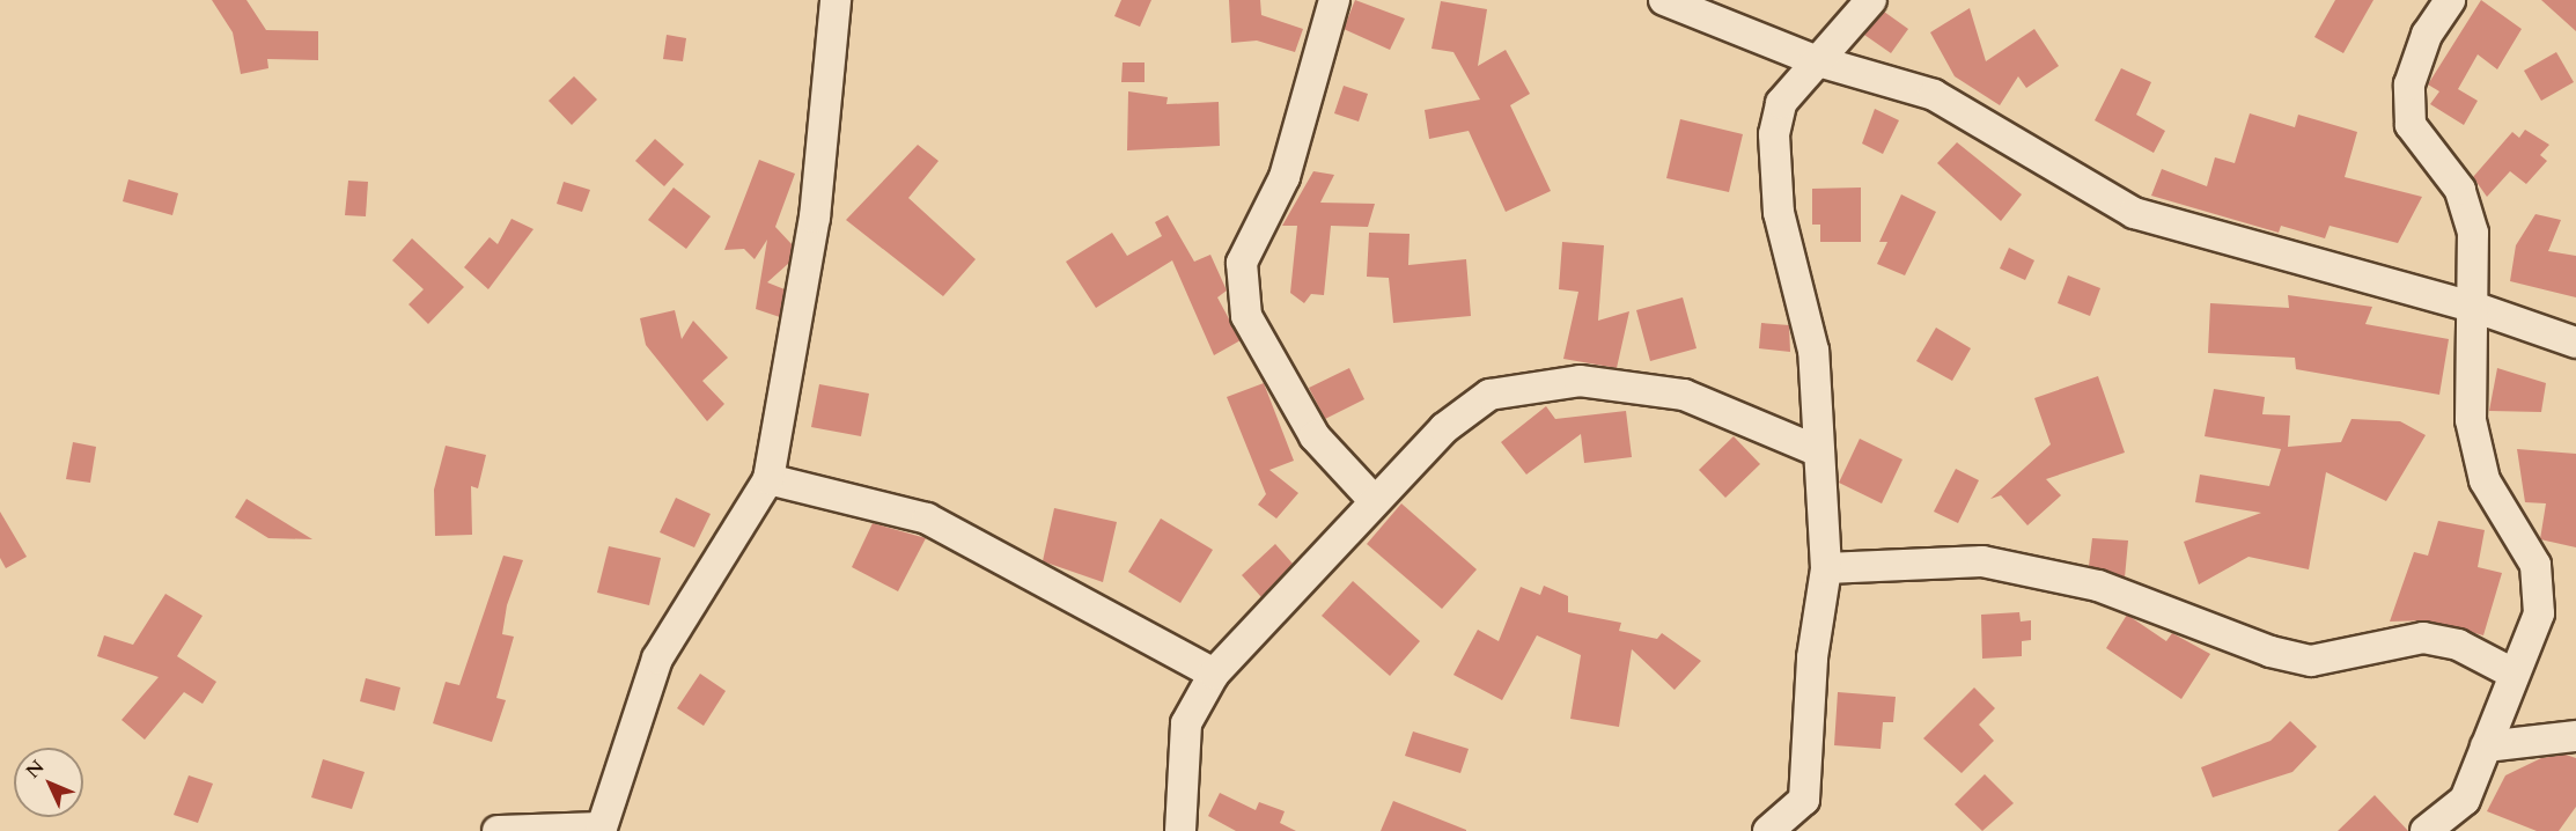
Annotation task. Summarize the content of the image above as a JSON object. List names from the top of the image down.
{
  "north": "top left"
}
